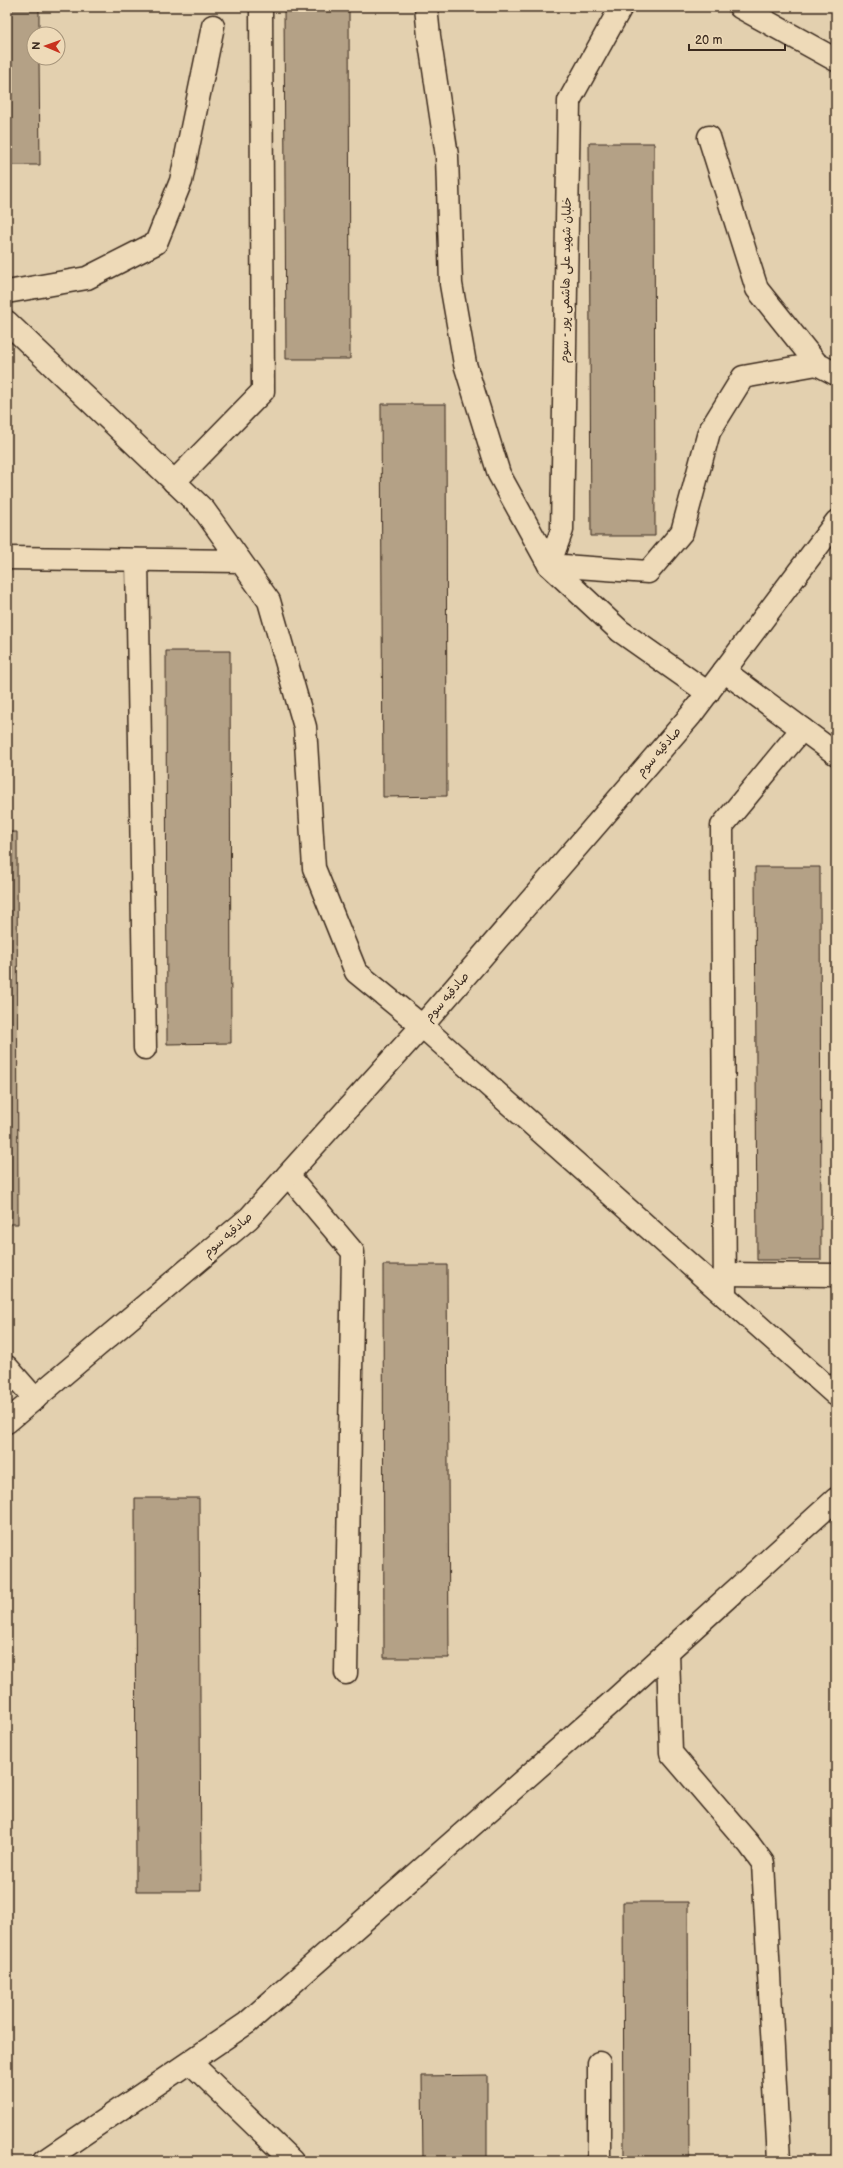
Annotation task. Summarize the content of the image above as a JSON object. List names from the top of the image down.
{
  "streets": {
    "street": ["خلبان شهید علی هاشمی پور - سوم", "صادقیه سوم"]
  },
  "scale_bar": "20 m",
  "north": "left"
}
